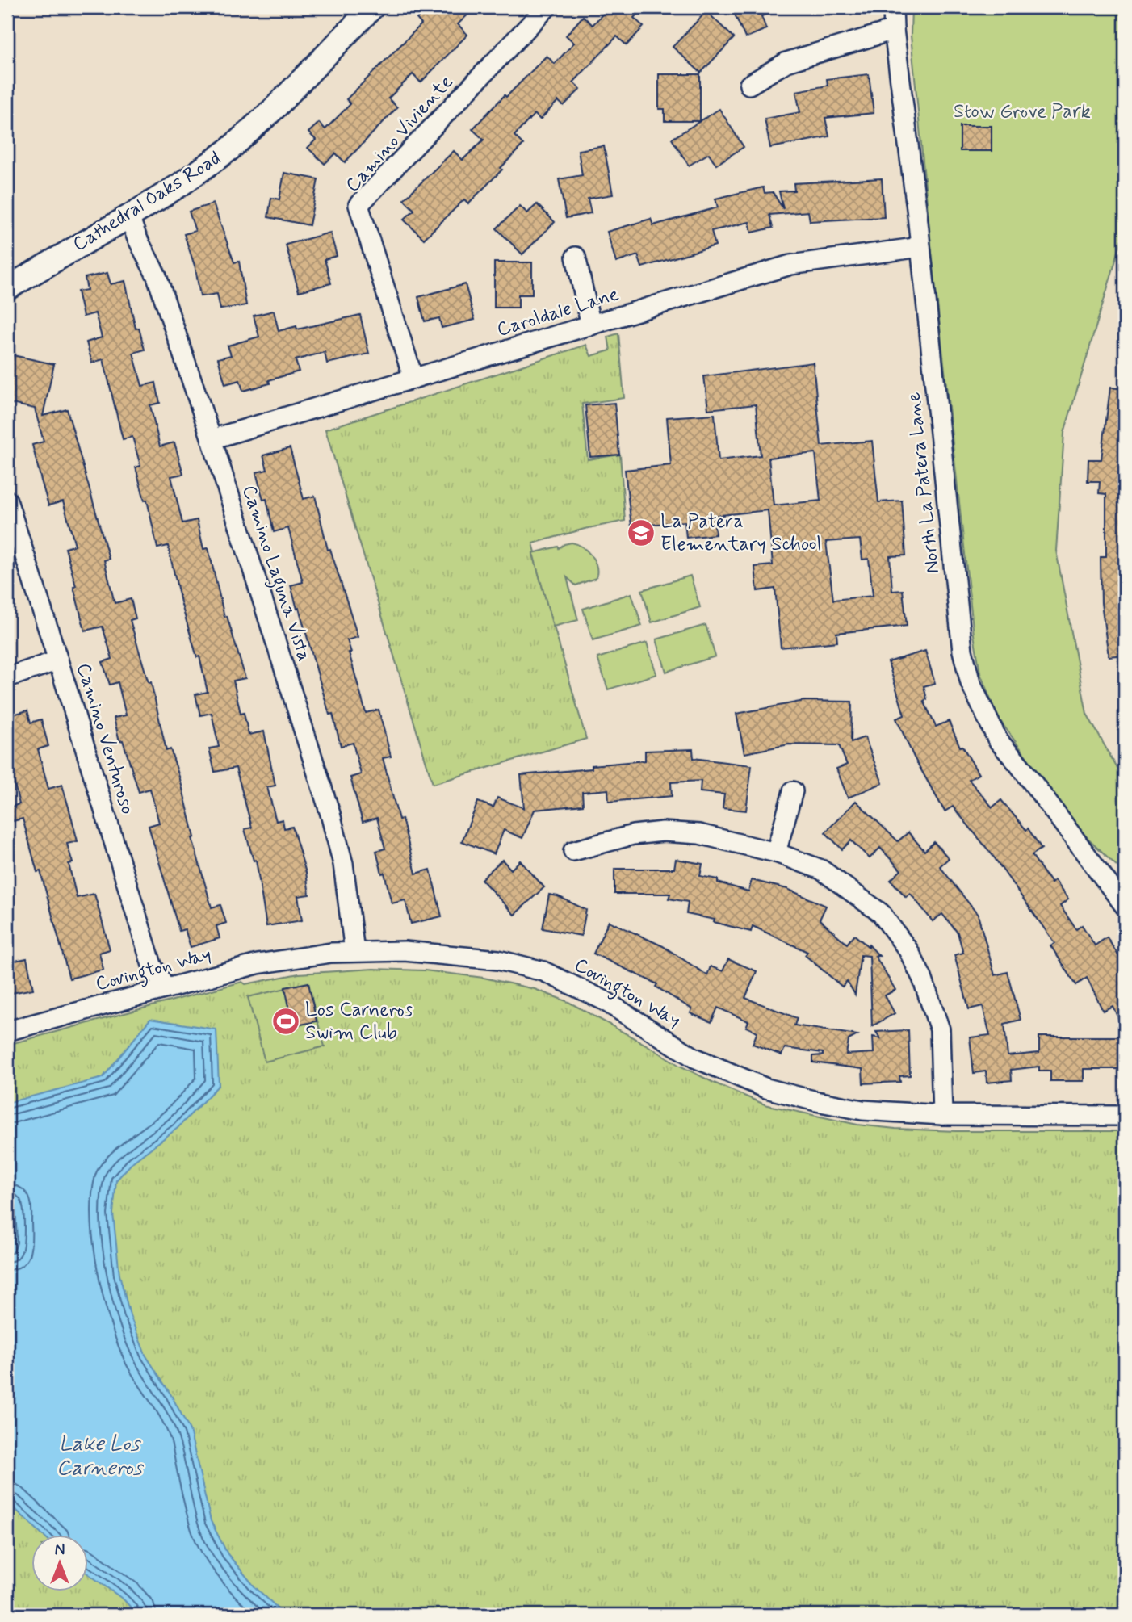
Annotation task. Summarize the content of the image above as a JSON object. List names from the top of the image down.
{
  "streets": {
    "main road": ["Cathedral Oaks Road"],
    "street": [
      "Camino Viviente",
      "Caroldale Lane",
      "North La Patera Lane",
      "Camino Laguna Vista",
      "Camino Venturoso",
      "Covington Way"
    ]
  },
  "crossings": [
    ["Camino Viviente", "Caroldale Lane"],
    ["Cathedral Oaks Road", "Camino Laguna Vista"],
    ["Caroldale Lane", "North La Patera Lane"],
    ["Caroldale Lane", "Camino Laguna Vista"],
    ["Camino Laguna Vista", "Covington Way"],
    ["Camino Venturoso", "Covington Way"]
  ],
  "water": ["Lake Los Carneros"],
  "parks": ["Stow Grove Park"],
  "places": {
    "school or university": ["La Patera Elementary School"],
    "sports": ["Los Carneros Swim Club"]
  },
  "north": "top"
}
